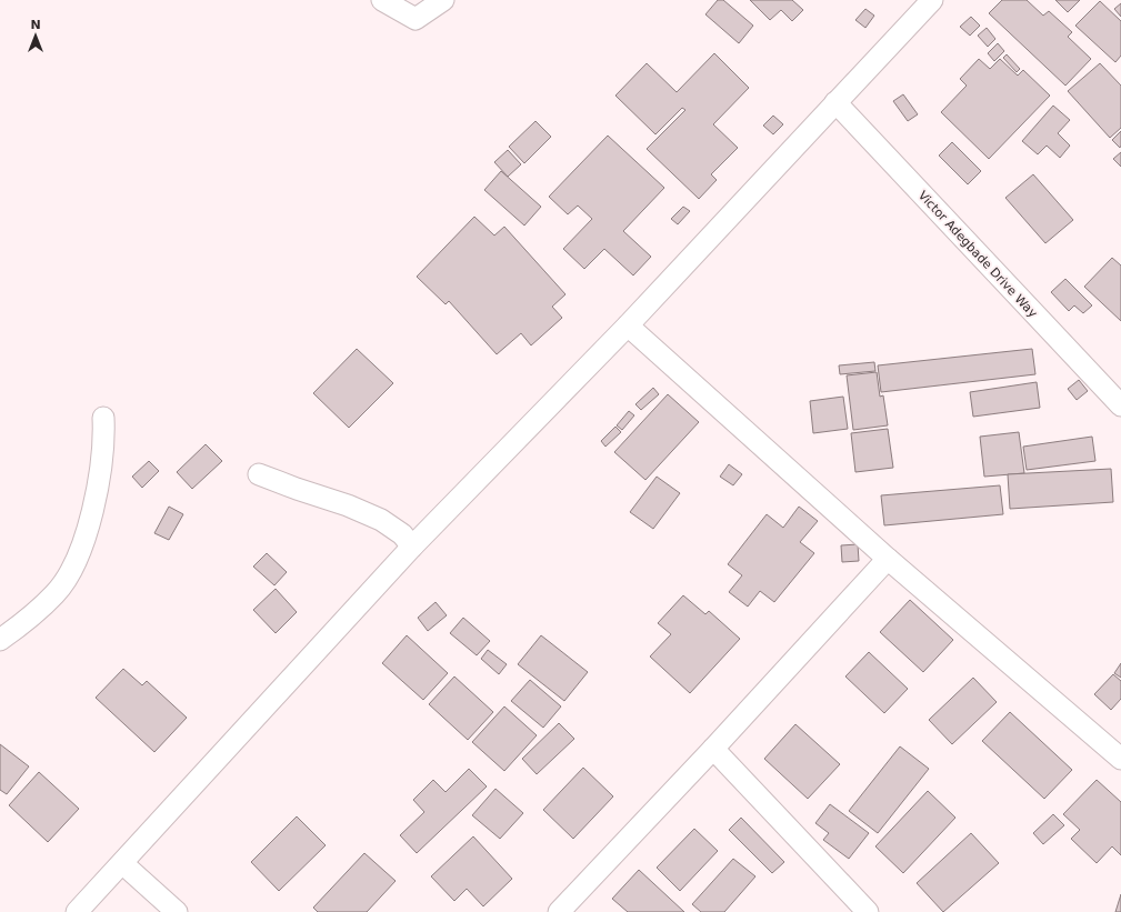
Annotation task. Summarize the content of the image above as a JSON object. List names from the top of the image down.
{
  "streets": {
    "street": ["Victor Adegbade Drive Way"]
  },
  "north": "top"
}
